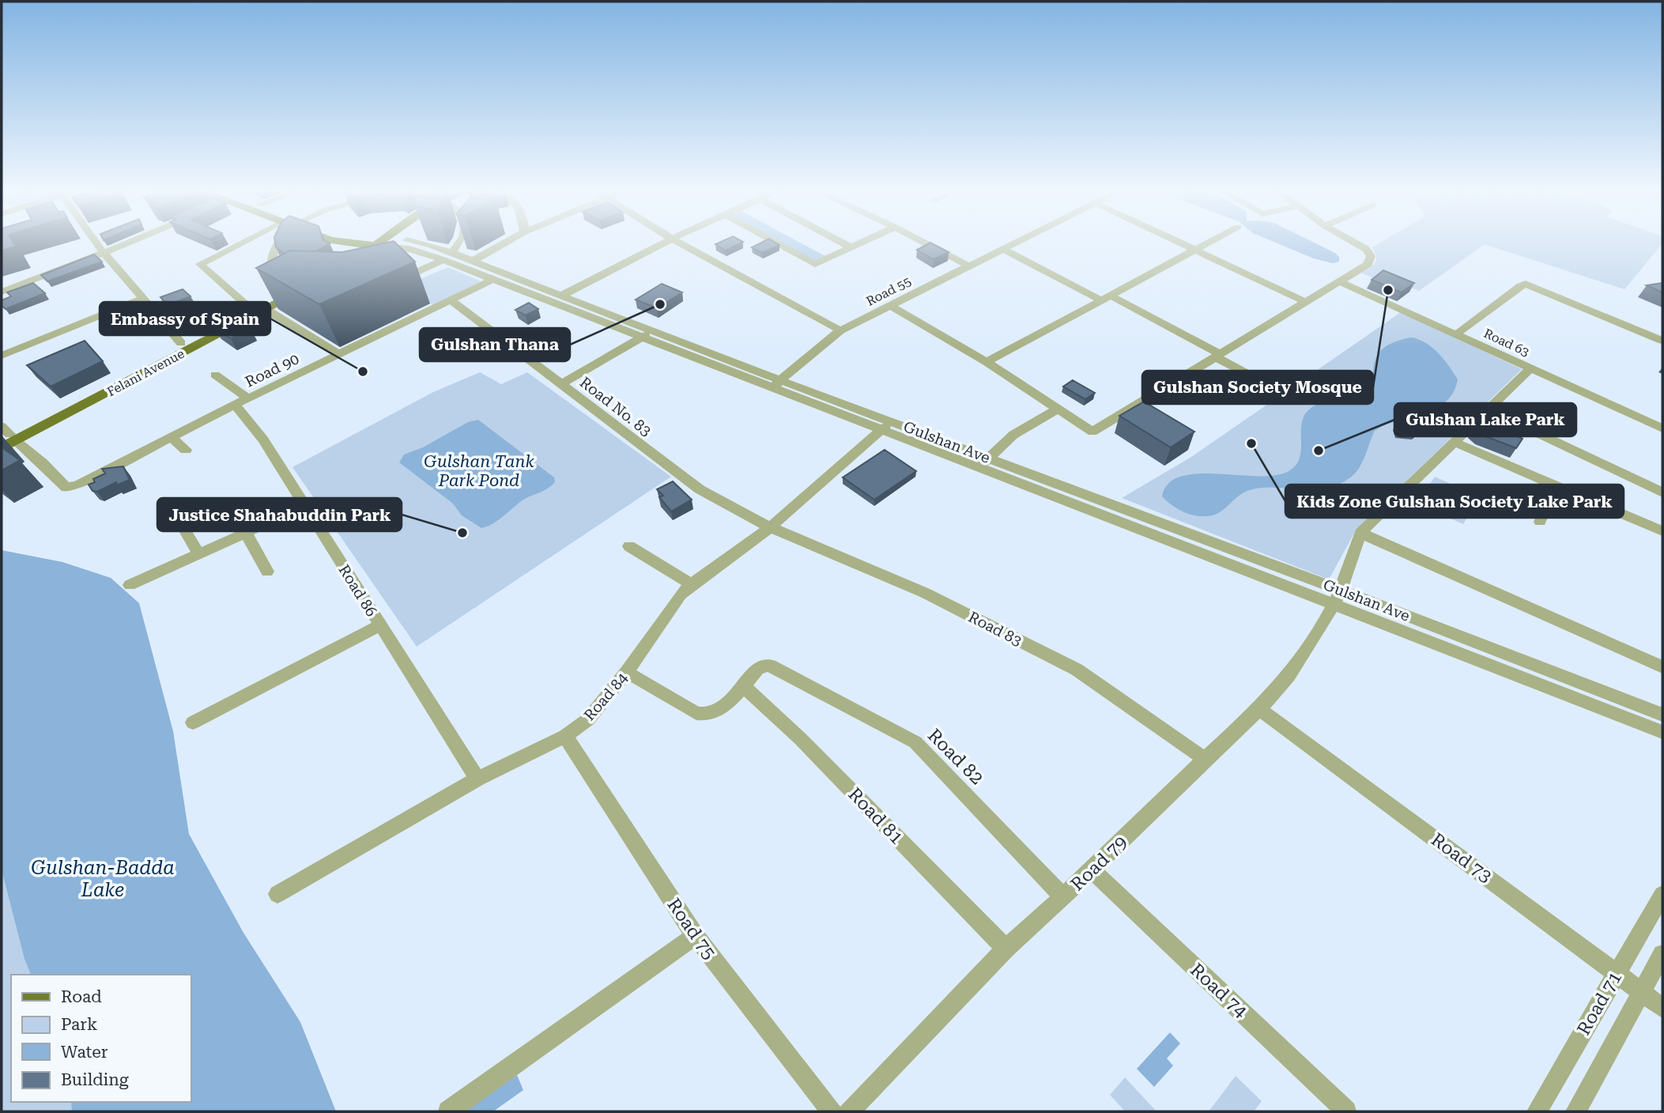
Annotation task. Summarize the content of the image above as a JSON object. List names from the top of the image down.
{
  "streets": {
    "main road": ["Felani Avenue"],
    "street": [
      "Road 55",
      "Road 63",
      "Road 90",
      "Road No. 83",
      "Gulshan Ave",
      "Road 86",
      "Road 83",
      "Road 84",
      "Road 82",
      "Road 81",
      "Road 73",
      "Road 79",
      "Road 75",
      "Road 74",
      "Road 71"
    ]
  },
  "crossings": [
    ["Road 55", "Gulshan Ave"],
    ["Road 90", "Felani Avenue"],
    ["Road 90", "Road No. 83"],
    ["Road 90", "Gulshan Ave"],
    ["Road 90", "Road 86"],
    ["Road No. 83", "Road 83"],
    ["Road No. 83", "Road 84"],
    ["Gulshan Ave", "Road 84"],
    ["Gulshan Ave", "Road 79"],
    ["Road 86", "Road 84"],
    ["Road 83", "Road 84"],
    ["Road 83", "Road 79"],
    ["Road 84", "Road 75"],
    ["Road 82", "Road 81"],
    ["Road 82", "Road 79"],
    ["Road 81", "Road 79"],
    ["Road 73", "Road 79"],
    ["Road 73", "Road 71"],
    ["Road 79", "Road 74"]
  ],
  "water": ["Gulshan Tank Park Pond", "Gulshan-Badda Lake"],
  "places": [
    "Gulshan Society Mosque",
    "Gulshan Thana",
    "Embassy of Spain",
    "Kids Zone Gulshan Society Lake Park",
    "Gulshan Lake Park",
    "Justice Shahabuddin Park"
  ],
  "legend": [
    "Road",
    "Park",
    "Water",
    "Building"
  ]
}
